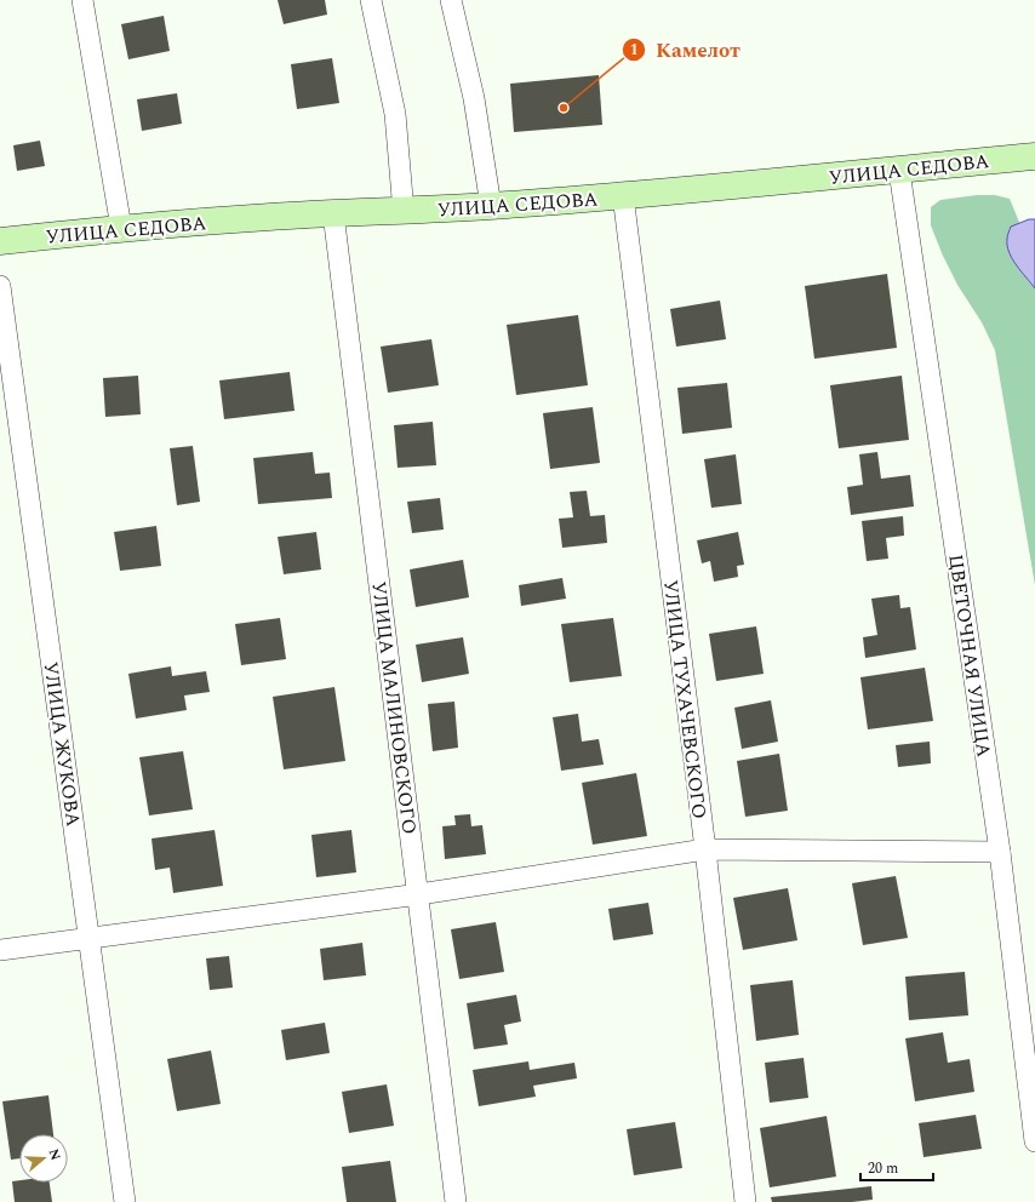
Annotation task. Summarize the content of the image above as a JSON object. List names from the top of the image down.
{
  "streets": {
    "street": [
      "УЛИЦА СЕДОВА",
      "ЦВЕТОЧНАЯ УЛИЦА",
      "УЛИЦА ТУХАЧЕВСКОГО",
      "УЛИЦА МАЛИНОВСКОГО",
      "УЛИЦА ЖУКОВА"
    ]
  },
  "crossings": [
    ["УЛИЦА СЕДОВА", "ЦВЕТОЧНАЯ УЛИЦА"],
    ["УЛИЦА СЕДОВА", "УЛИЦА ТУХАЧЕВСКОГО"],
    ["УЛИЦА СЕДОВА", "УЛИЦА МАЛИНОВСКОГО"]
  ],
  "places": ["Камелот"],
  "scale_bar": "20 m",
  "north": "right"
}
